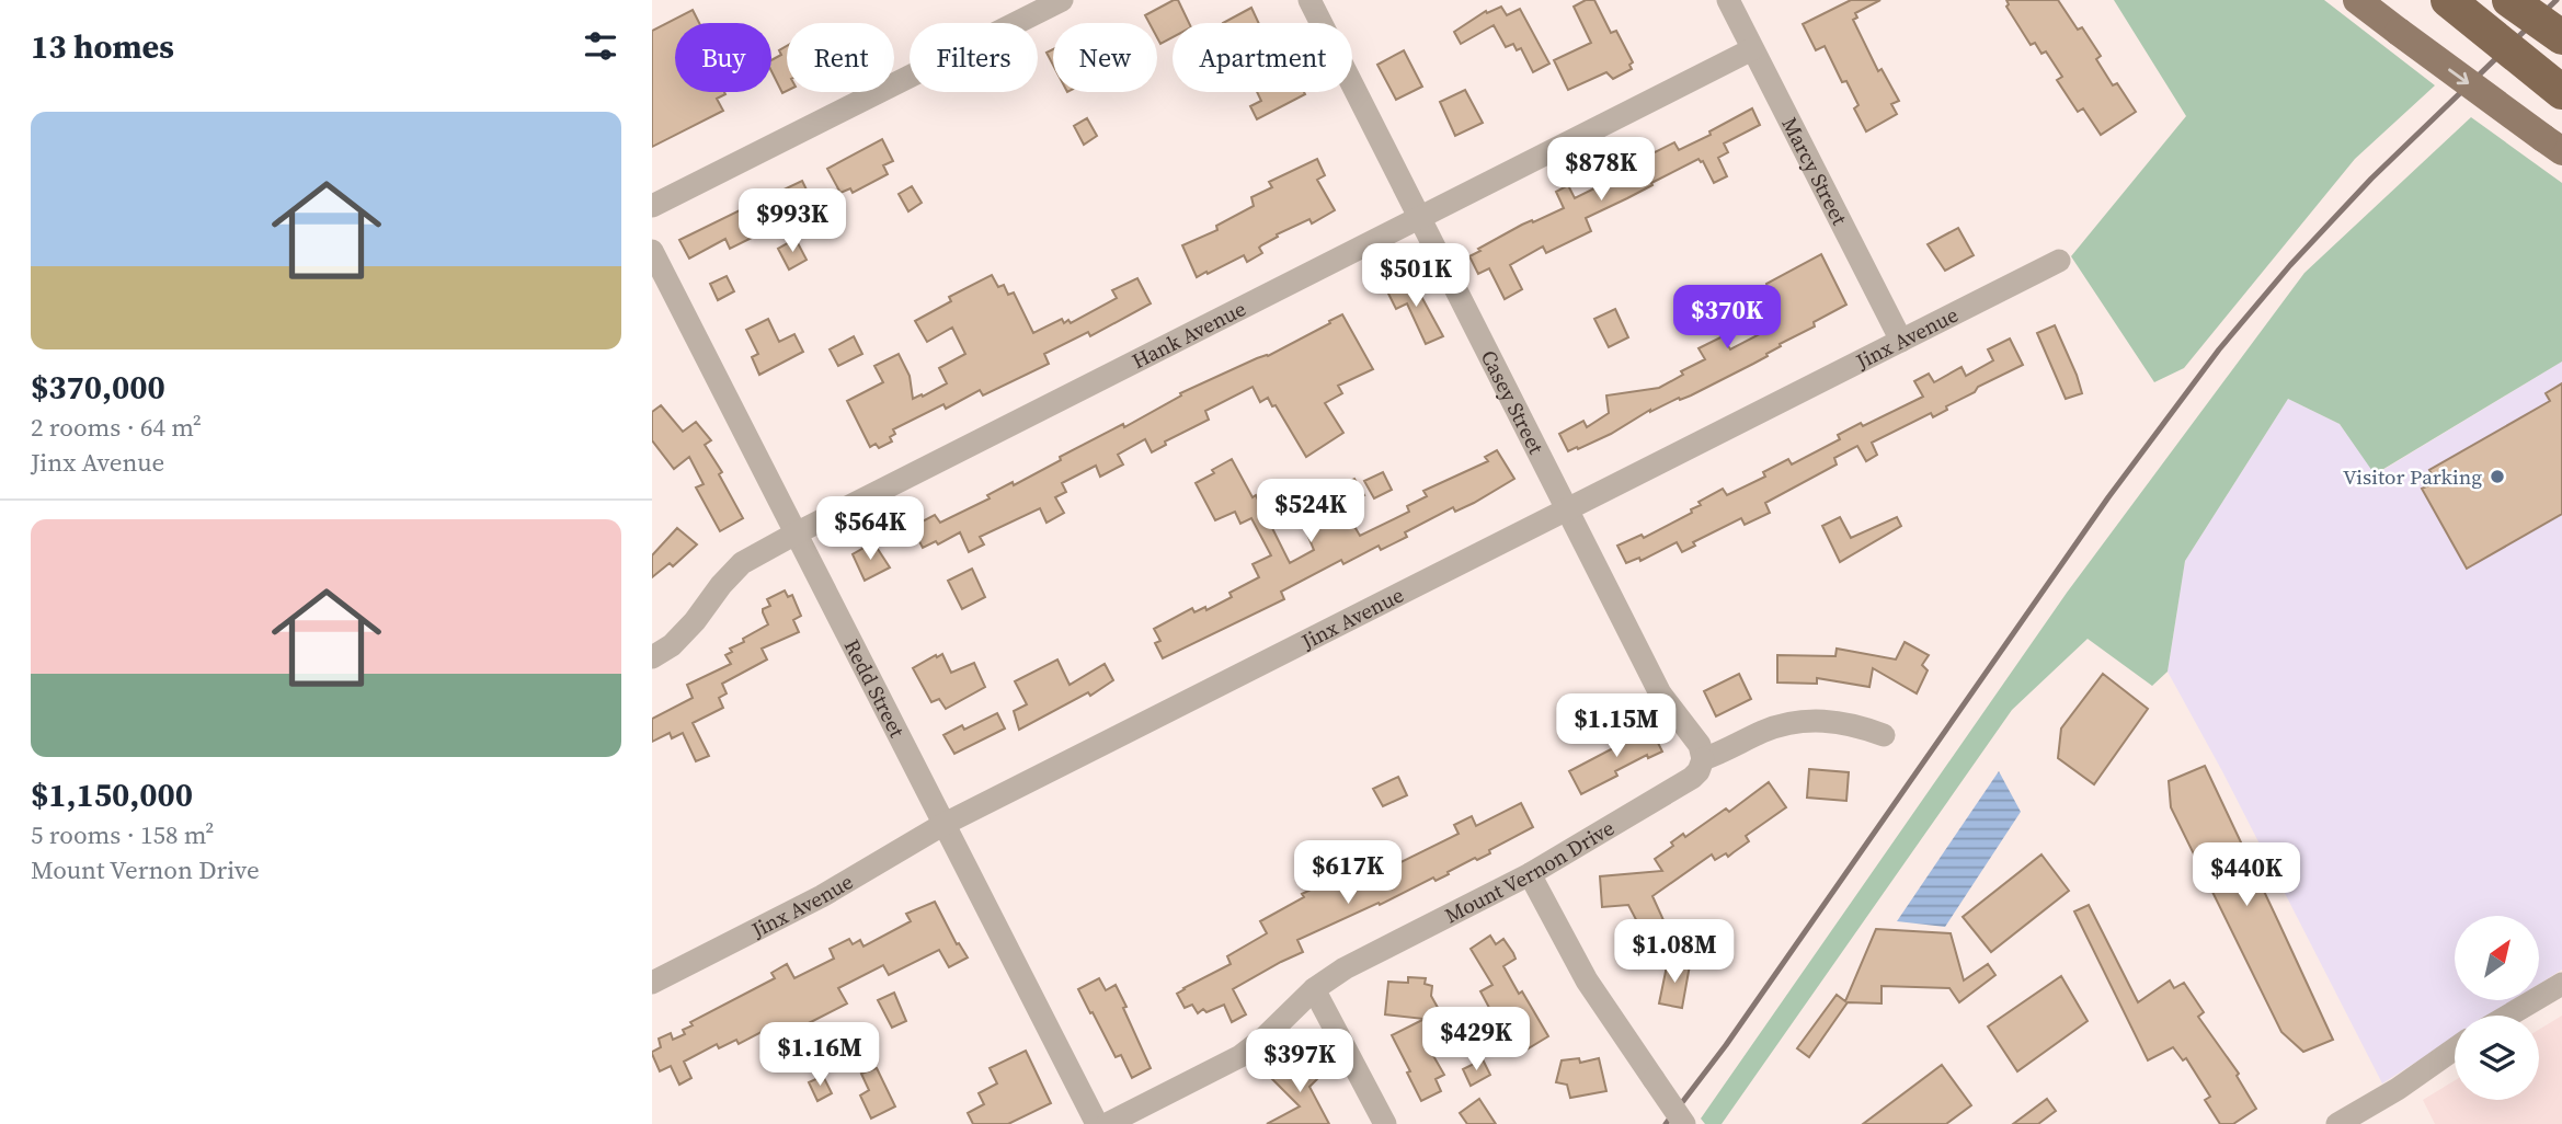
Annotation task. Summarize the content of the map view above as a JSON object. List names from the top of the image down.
{
  "streets": {
    "street": [
      "Marcy Street",
      "Hank Avenue",
      "Jinx Avenue",
      "Casey Street",
      "Redd Street",
      "Mount Vernon Drive"
    ]
  },
  "crossings": [
    ["Marcy Street", "Hank Avenue"],
    ["Marcy Street", "Jinx Avenue"],
    ["Hank Avenue", "Casey Street"],
    ["Hank Avenue", "Redd Street"],
    ["Jinx Avenue", "Casey Street"],
    ["Jinx Avenue", "Redd Street"],
    ["Casey Street", "Mount Vernon Drive"]
  ],
  "places": ["Visitor Parking"],
  "north": "top right",
  "page": {
    "heading": "13 homes",
    "chip": [
      "Buy",
      "Rent",
      "Filters",
      "New",
      "Apartment"
    ],
    "list": [
      {
        "name": "$370,000",
        "note": "2 rooms · 64 m² · Jinx Avenue"
      },
      {
        "name": "$1,150,000",
        "note": "5 rooms · 158 m² · Mount Vernon Drive"
      }
    ],
    "price": [
      "$878K",
      "$993K",
      "$501K",
      "$370K",
      "$524K",
      "$564K",
      "$1.15M",
      "$617K",
      "$440K",
      "$1.08M",
      "$429K",
      "$1.16M",
      "$397K"
    ]
  }
}
